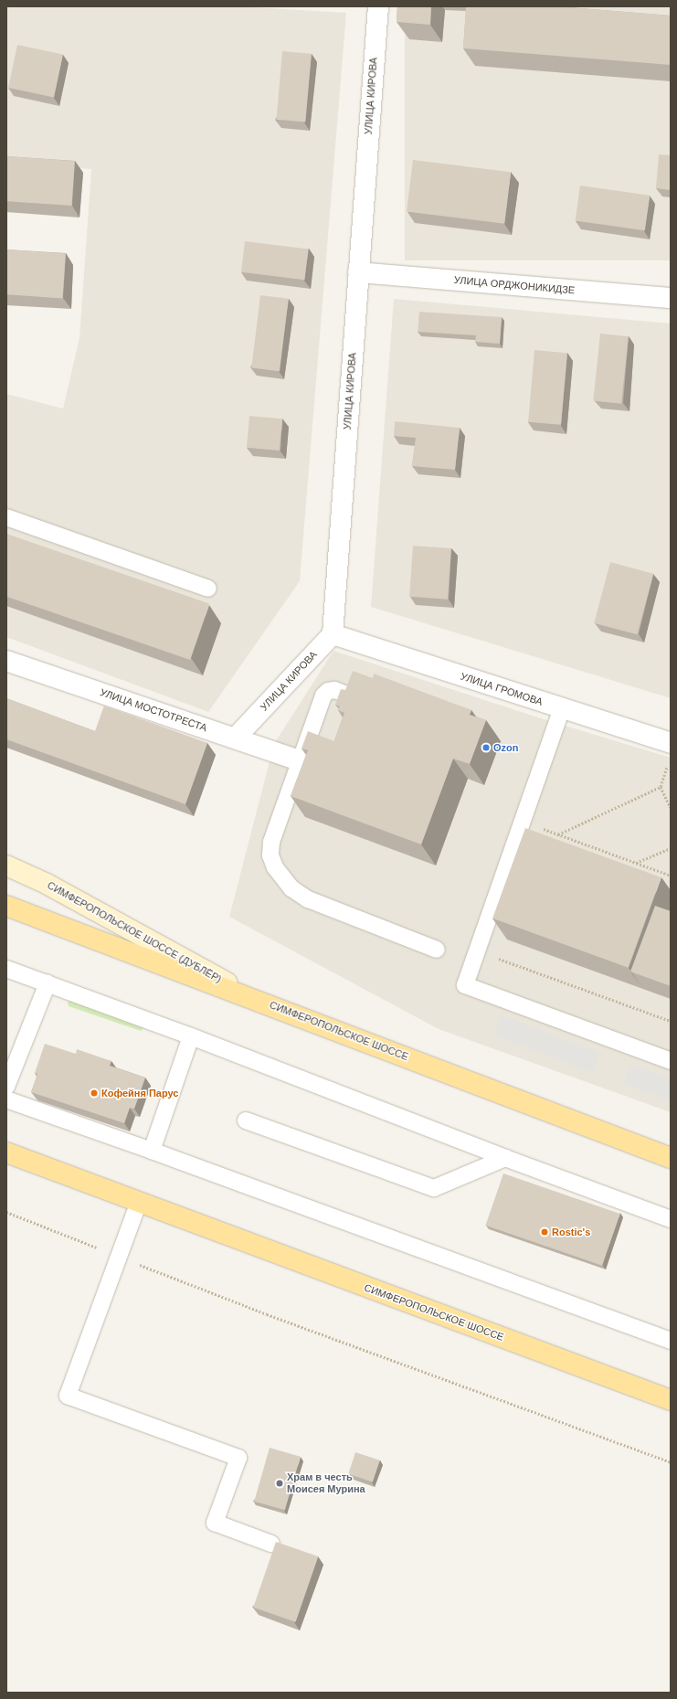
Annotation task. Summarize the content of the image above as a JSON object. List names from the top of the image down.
{
  "streets": {
    "main road": ["СИМФЕРОПОЛЬСКОЕ ШОССЕ (ДУБЛЁР)", "СИМФЕРОПОЛЬСКОЕ ШОССЕ"],
    "street": [
      "УЛИЦА КИРОВА",
      "УЛИЦА ОРДЖОНИКИДЗЕ",
      "УЛИЦА ГРОМОВА",
      "УЛИЦА МОСТОТРЕСТА"
    ]
  },
  "crossings": [
    ["УЛИЦА КИРОВА", "УЛИЦА ОРДЖОНИКИДЗЕ"],
    ["УЛИЦА КИРОВА", "УЛИЦА ГРОМОВА"],
    ["УЛИЦА КИРОВА", "УЛИЦА МОСТОТРЕСТА"],
    ["СИМФЕРОПОЛЬСКОЕ ШОССЕ (ДУБЛЁР)", "СИМФЕРОПОЛЬСКОЕ ШОССЕ"]
  ],
  "places": [
    "Ozon",
    "Кофейня Парус",
    "Rostic's",
    "Храм в честь Моисея Мурина"
  ]
}
